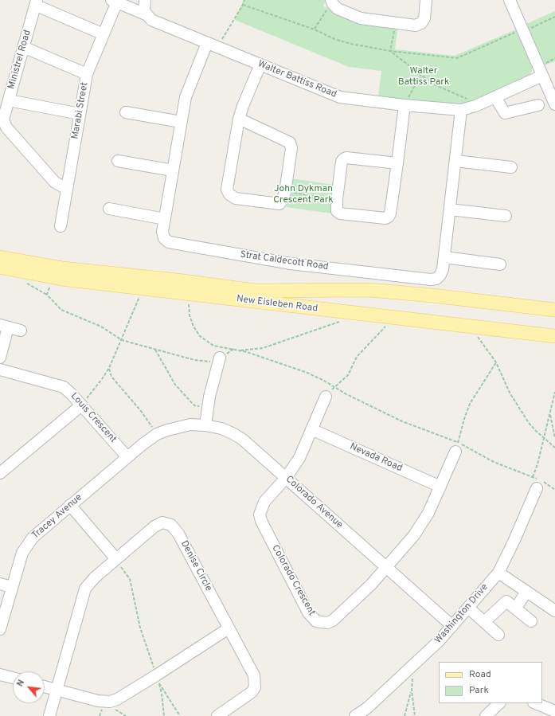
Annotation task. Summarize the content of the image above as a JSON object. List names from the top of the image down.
{
  "streets": {
    "main road": ["New Eisleben Road"],
    "street": [
      "Ministrel Road",
      "Walter Battiss Road",
      "Marabi Street",
      "Strat Caldecott Road",
      "Louis Crescent",
      "Nevada Road",
      "Colorado Avenue",
      "Tracey Avenue",
      "Denise Circle",
      "Colorado Crescent",
      "Washington Drive"
    ]
  },
  "crossings": [
    ["Ministrel Road", "Marabi Street"],
    ["Walter Battiss Road", "Marabi Street"],
    ["Walter Battiss Road", "Strat Caldecott Road"],
    ["Louis Crescent", "Tracey Avenue"],
    ["Nevada Road", "Colorado Crescent"],
    ["Colorado Avenue", "Tracey Avenue"],
    ["Colorado Avenue", "Colorado Crescent"],
    ["Colorado Avenue", "Washington Drive"]
  ],
  "parks": ["Walter Battiss Park", "John Dykman Crescent Park"],
  "legend": ["Road", "Park"],
  "north": "top left"
}
